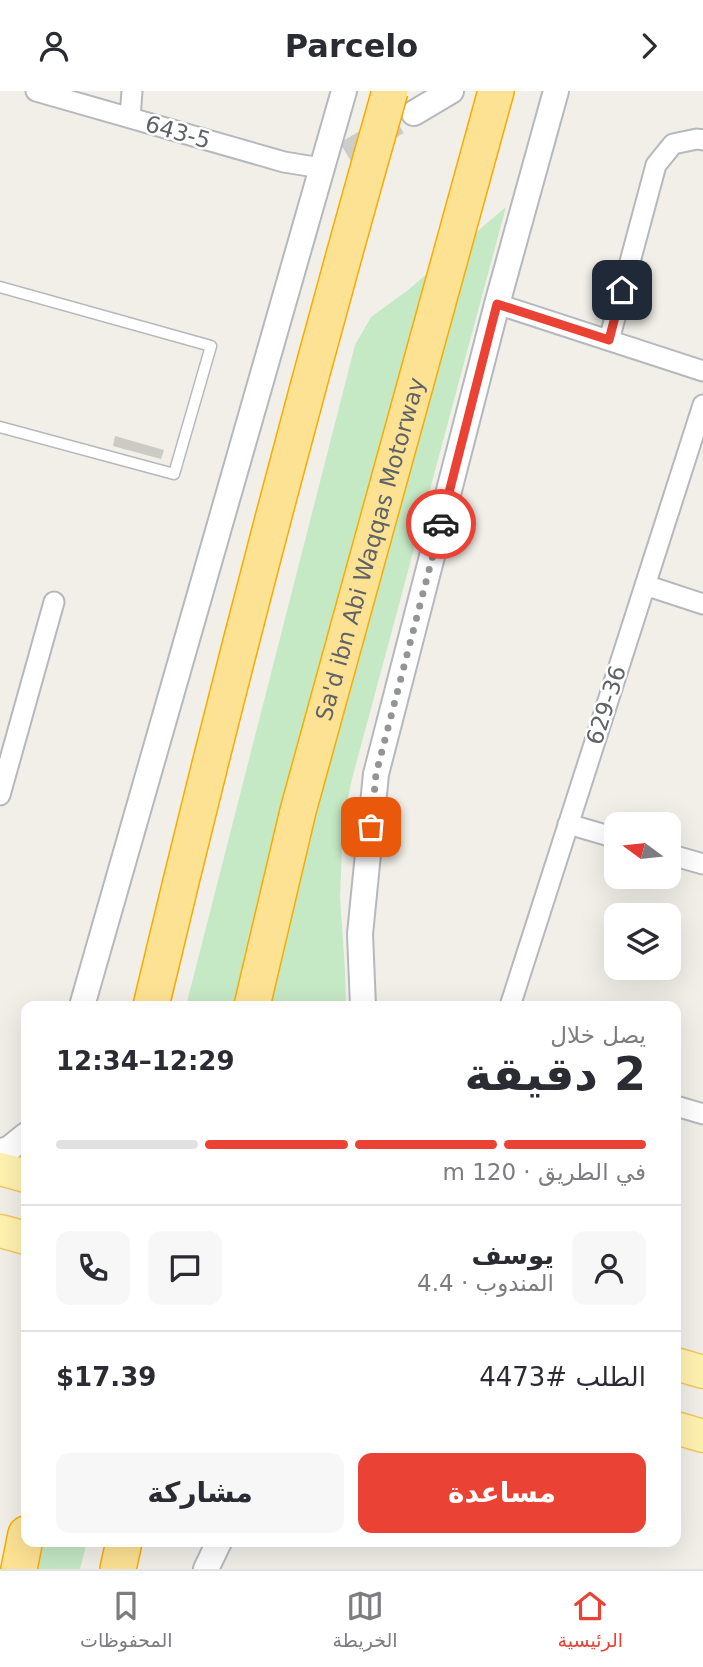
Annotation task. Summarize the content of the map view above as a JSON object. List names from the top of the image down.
{
  "streets": {
    "highway": ["Sa'd ibn Abi Waqqas Motorway"],
    "street": ["643-5", "629-36"]
  },
  "north": "left",
  "page": {
    "header": "Parcelo",
    "heading": ["2 دقيقة", "يصل خلال", "12:29–12:34"],
    "panel": [
      "يوسف",
      "المندوب · 4.4",
      "الطلب #4473",
      "$17.39"
    ],
    "bar": "في الطريق · 120 m",
    "buttons": ["مساعدة", "مشاركة"],
    "tabs": ["الرئيسية", "الخريطة", "المحفوظات"]
  }
}
